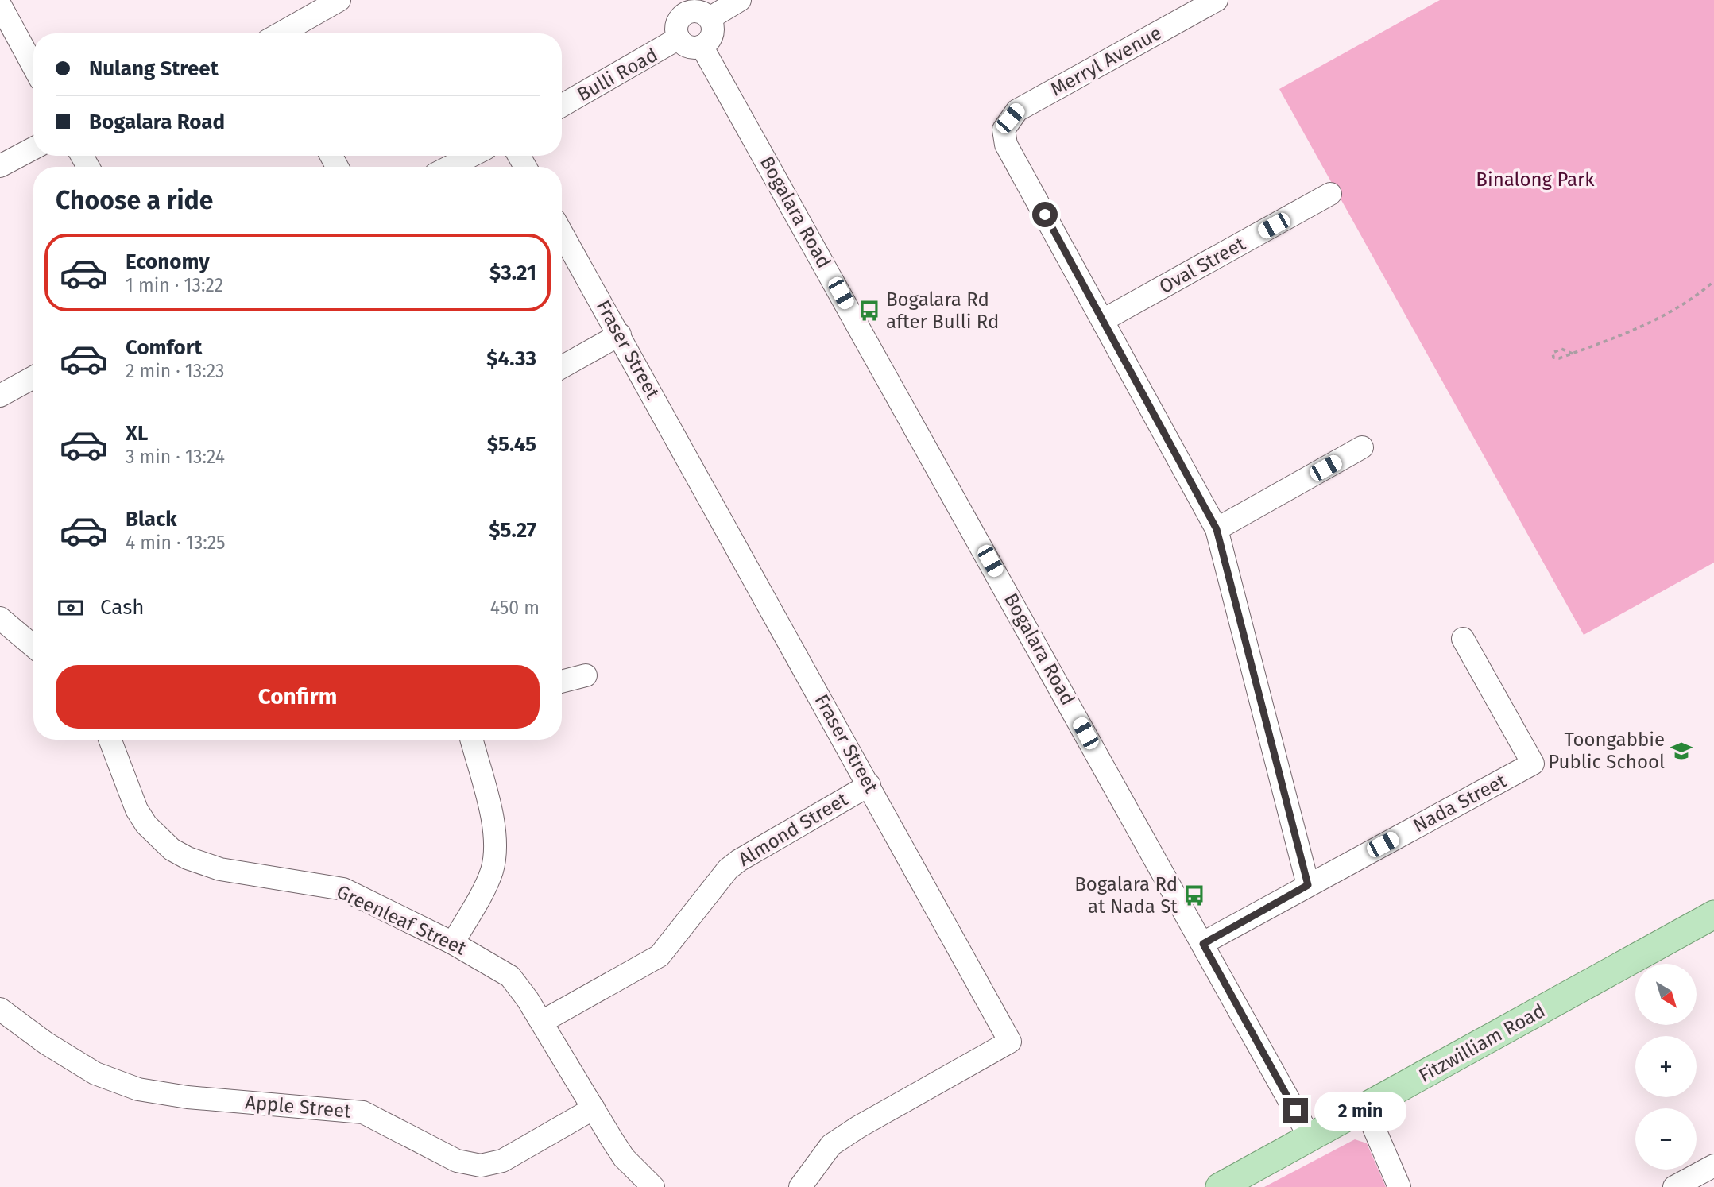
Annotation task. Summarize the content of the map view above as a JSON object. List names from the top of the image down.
{
  "streets": {
    "main road": ["Fitzwilliam Road"],
    "street": [
      "Merryl Avenue",
      "Bulli Road",
      "Bogalara Road",
      "Oval Street",
      "Fraser Street",
      "Nada Street",
      "Almond Street",
      "Greenleaf Street",
      "Apple Street"
    ]
  },
  "crossings": [
    ["Merryl Avenue", "Oval Street"],
    ["Bulli Road", "Bogalara Road"],
    ["Bogalara Road", "Nada Street"],
    ["Bogalara Road", "Fitzwilliam Road"],
    ["Fraser Street", "Almond Street"],
    ["Almond Street", "Greenleaf Street"],
    ["Greenleaf Street", "Apple Street"]
  ],
  "parks": ["Binalong Park"],
  "places": {
    "bus stop": ["Bogalara Rd after Bulli Rd", "Bogalara Rd at Nada St"],
    "school or university": ["Toongabbie Public School"]
  },
  "north": "bottom right",
  "page": {
    "banner": ["Nulang Street", "Bogalara Road"],
    "heading": "Choose a ride",
    "list": [
      {
        "name": "Economy",
        "note": "1 min · 13:22",
        "value": "$3.21"
      },
      {
        "name": "Comfort",
        "note": "2 min · 13:23",
        "value": "$4.33"
      },
      {
        "name": "XL",
        "note": "3 min · 13:24",
        "value": "$5.45"
      },
      {
        "name": "Black",
        "note": "4 min · 13:25",
        "value": "$5.27"
      }
    ],
    "pay": ["Cash", "450 m"],
    "buttons": "Confirm",
    "map_buttons": ["+", "−"],
    "bubble": "2 min"
  }
}
